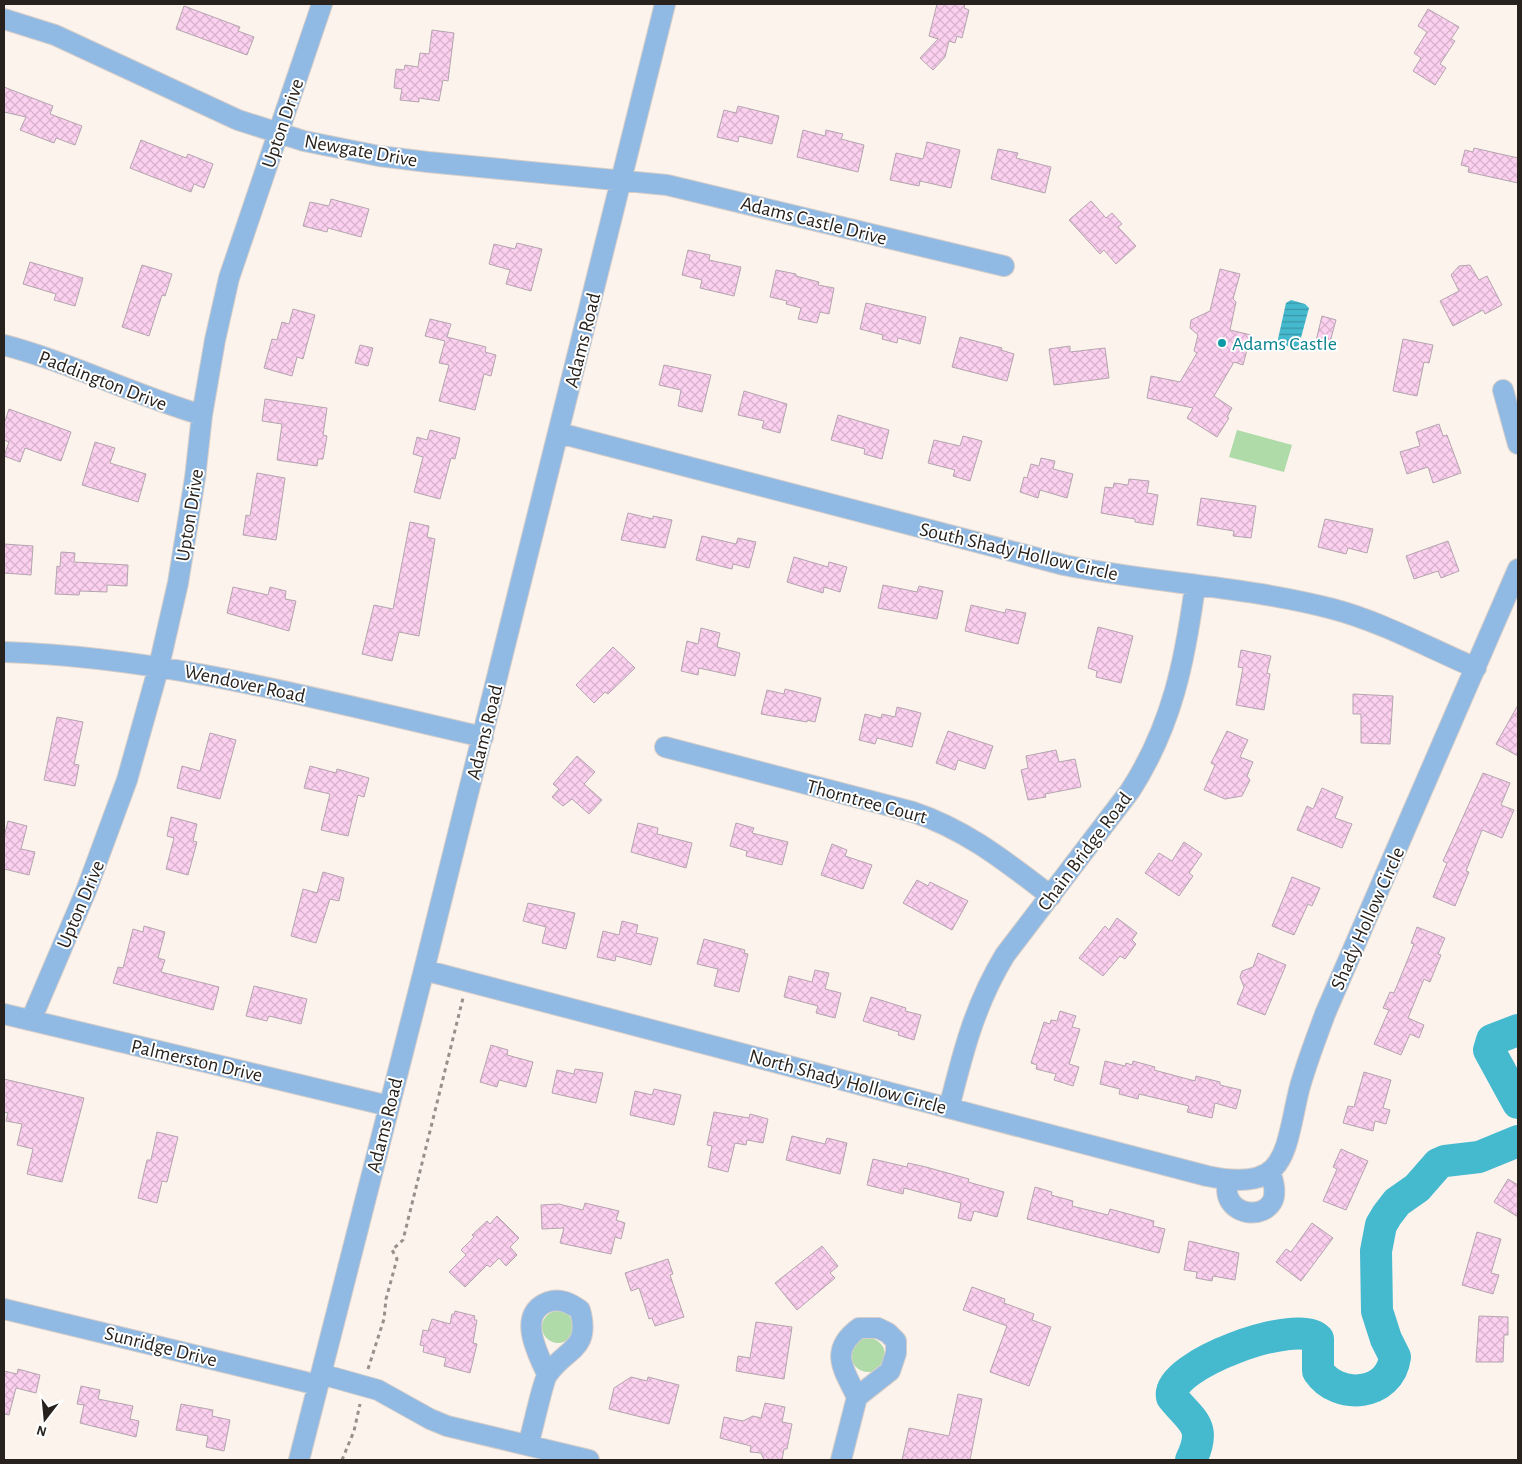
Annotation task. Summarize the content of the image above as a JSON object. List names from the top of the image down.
{
  "streets": {
    "street": [
      "Upton Drive",
      "Newgate Drive",
      "Adams Castle Drive",
      "Adams Road",
      "Paddington Drive",
      "South Shady Hollow Circle",
      "Wendover Road",
      "Thorntree Court",
      "Chain Bridge Road",
      "Shady Hollow Circle",
      "Palmerston Drive",
      "North Shady Hollow Circle",
      "Sunridge Drive"
    ]
  },
  "crossings": [
    ["Upton Drive", "Newgate Drive"],
    ["Upton Drive", "Paddington Drive"],
    ["Upton Drive", "Wendover Road"],
    ["Upton Drive", "Palmerston Drive"],
    ["Newgate Drive", "Adams Castle Drive"],
    ["Newgate Drive", "Adams Road"],
    ["Adams Castle Drive", "Adams Road"],
    ["Adams Road", "South Shady Hollow Circle"],
    ["Adams Road", "Wendover Road"],
    ["Adams Road", "Palmerston Drive"],
    ["Adams Road", "North Shady Hollow Circle"],
    ["Adams Road", "Sunridge Drive"],
    ["South Shady Hollow Circle", "Chain Bridge Road"],
    ["South Shady Hollow Circle", "Shady Hollow Circle"],
    ["Thorntree Court", "Chain Bridge Road"],
    ["Chain Bridge Road", "North Shady Hollow Circle"],
    ["Shady Hollow Circle", "North Shady Hollow Circle"]
  ],
  "places": ["Adams Castle"],
  "north": "bottom"
}
